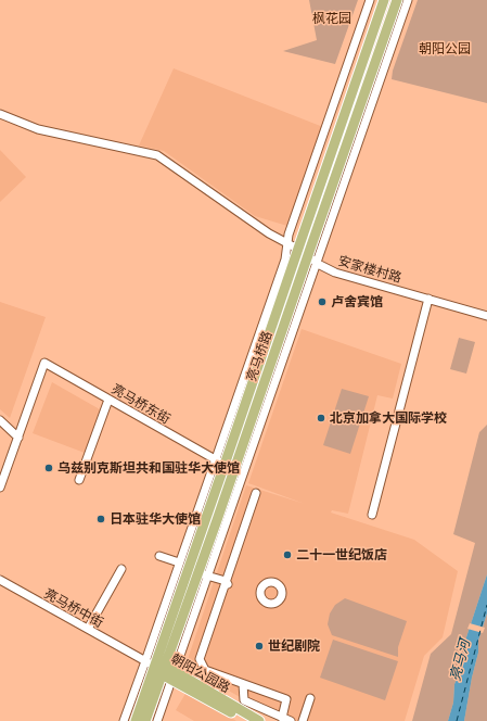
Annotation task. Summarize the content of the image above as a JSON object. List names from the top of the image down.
{
  "streets": {
    "main road": ["亮马桥路", "朝阳公园路"],
    "street": ["安家楼村路", "亮马桥东街", "亮马桥中街"]
  },
  "crossings": [
    ["安家楼村路", "亮马桥路"],
    ["亮马桥路", "亮马桥东街"],
    ["亮马桥路", "亮马桥中街"],
    ["亮马桥路", "朝阳公园路"],
    ["亮马桥中街", "朝阳公园路"]
  ],
  "water": ["亮马河"],
  "parks": ["枫花园", "朝阳公园"],
  "places": [
    "卢舍宾馆",
    "北京加拿大国际学校",
    "乌兹别克斯坦共和国驻华大使馆",
    "日本驻华大使馆",
    "二十一世纪饭店",
    "世纪剧院"
  ]
}
